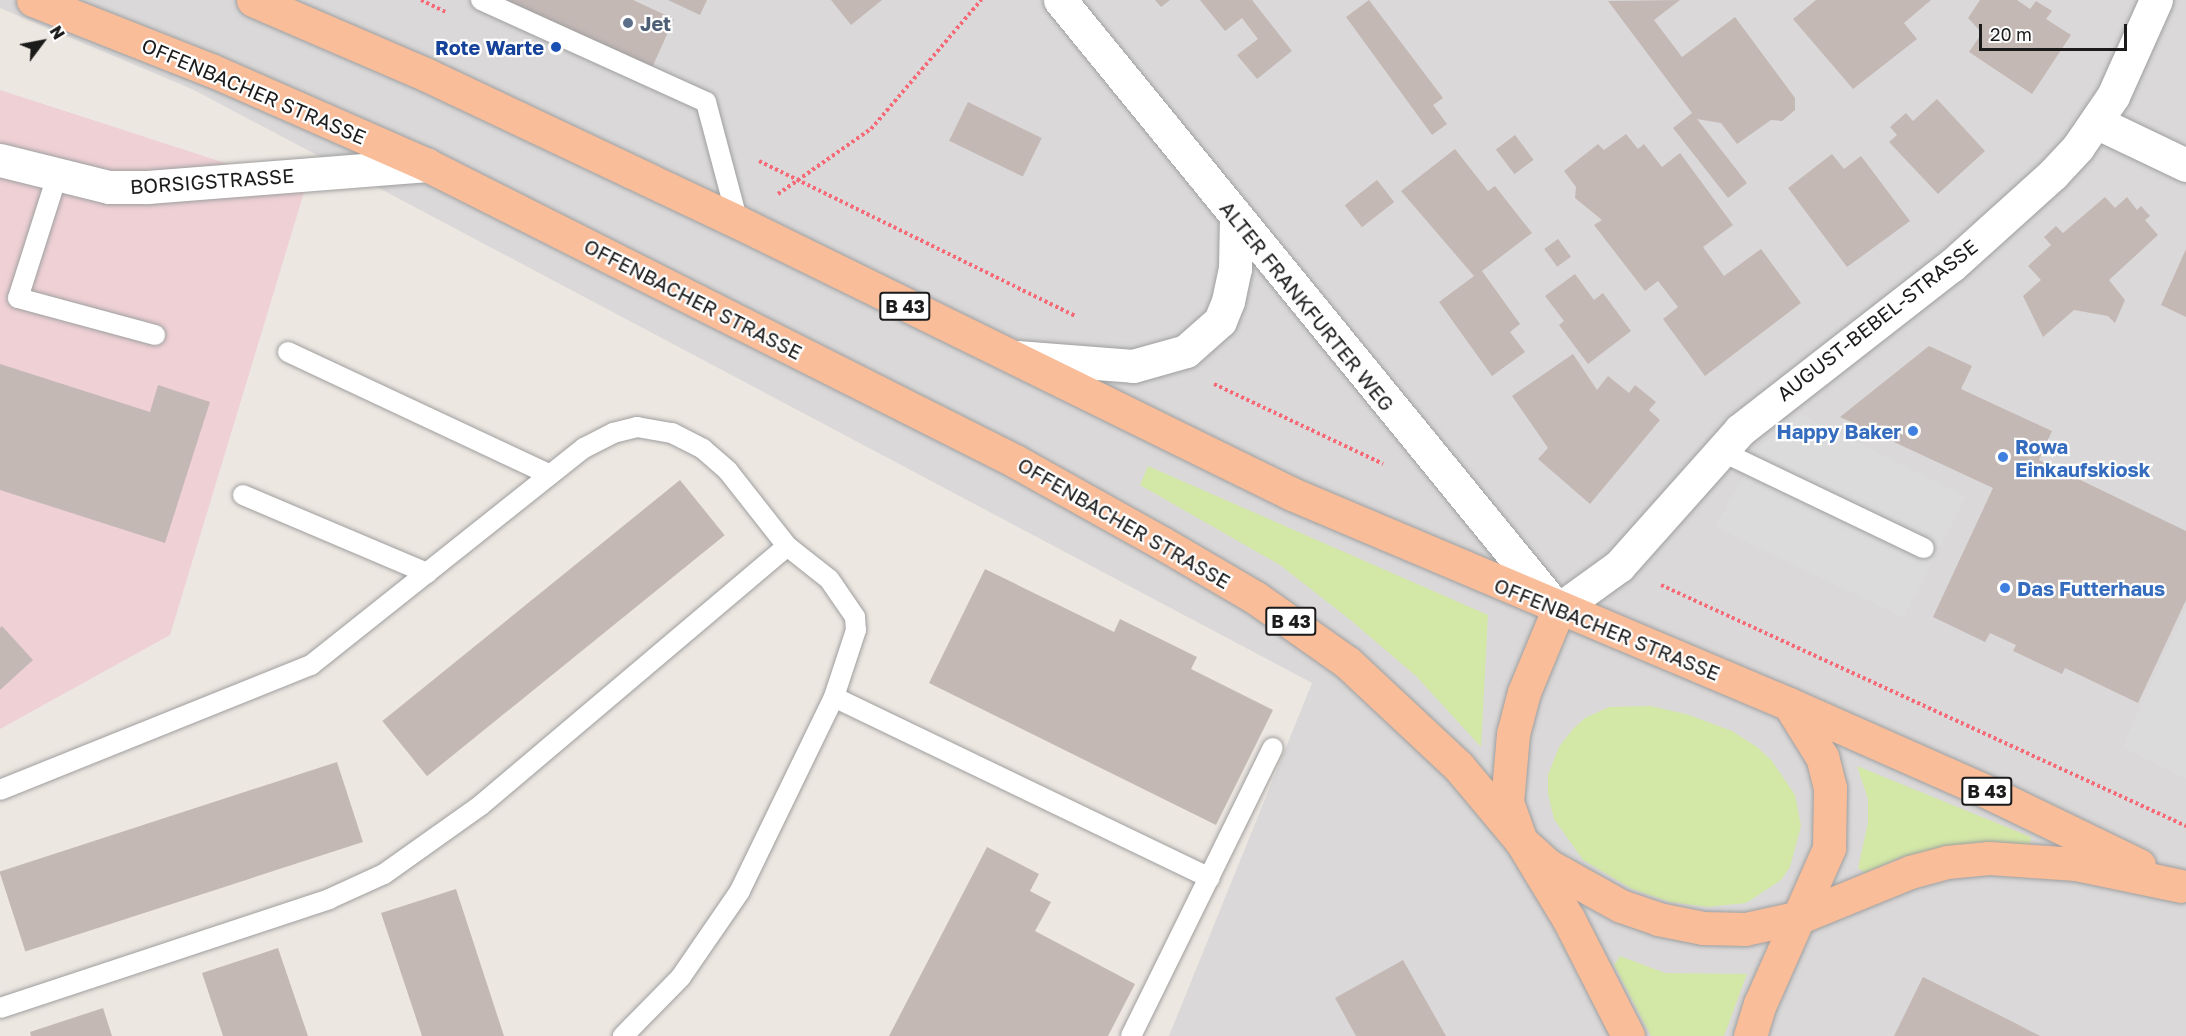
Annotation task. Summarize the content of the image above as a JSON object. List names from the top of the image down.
{
  "streets": {
    "main road": ["OFFENBACHER STRASSE", "B 43"],
    "street": ["BORSIGSTRASSE", "ALTER FRANKFURTER WEG", "AUGUST-BEBEL-STRASSE"]
  },
  "crossings": [
    ["OFFENBACHER STRASSE", "BORSIGSTRASSE"],
    ["OFFENBACHER STRASSE", "ALTER FRANKFURTER WEG"],
    ["OFFENBACHER STRASSE", "AUGUST-BEBEL-STRASSE"],
    ["ALTER FRANKFURTER WEG", "AUGUST-BEBEL-STRASSE"]
  ],
  "places": [
    "Jet",
    "Rote Warte",
    "Happy Baker",
    "Rowa Einkaufskiosk",
    "Das Futterhaus"
  ],
  "scale_bar": "20 m",
  "north": "top right"
}
